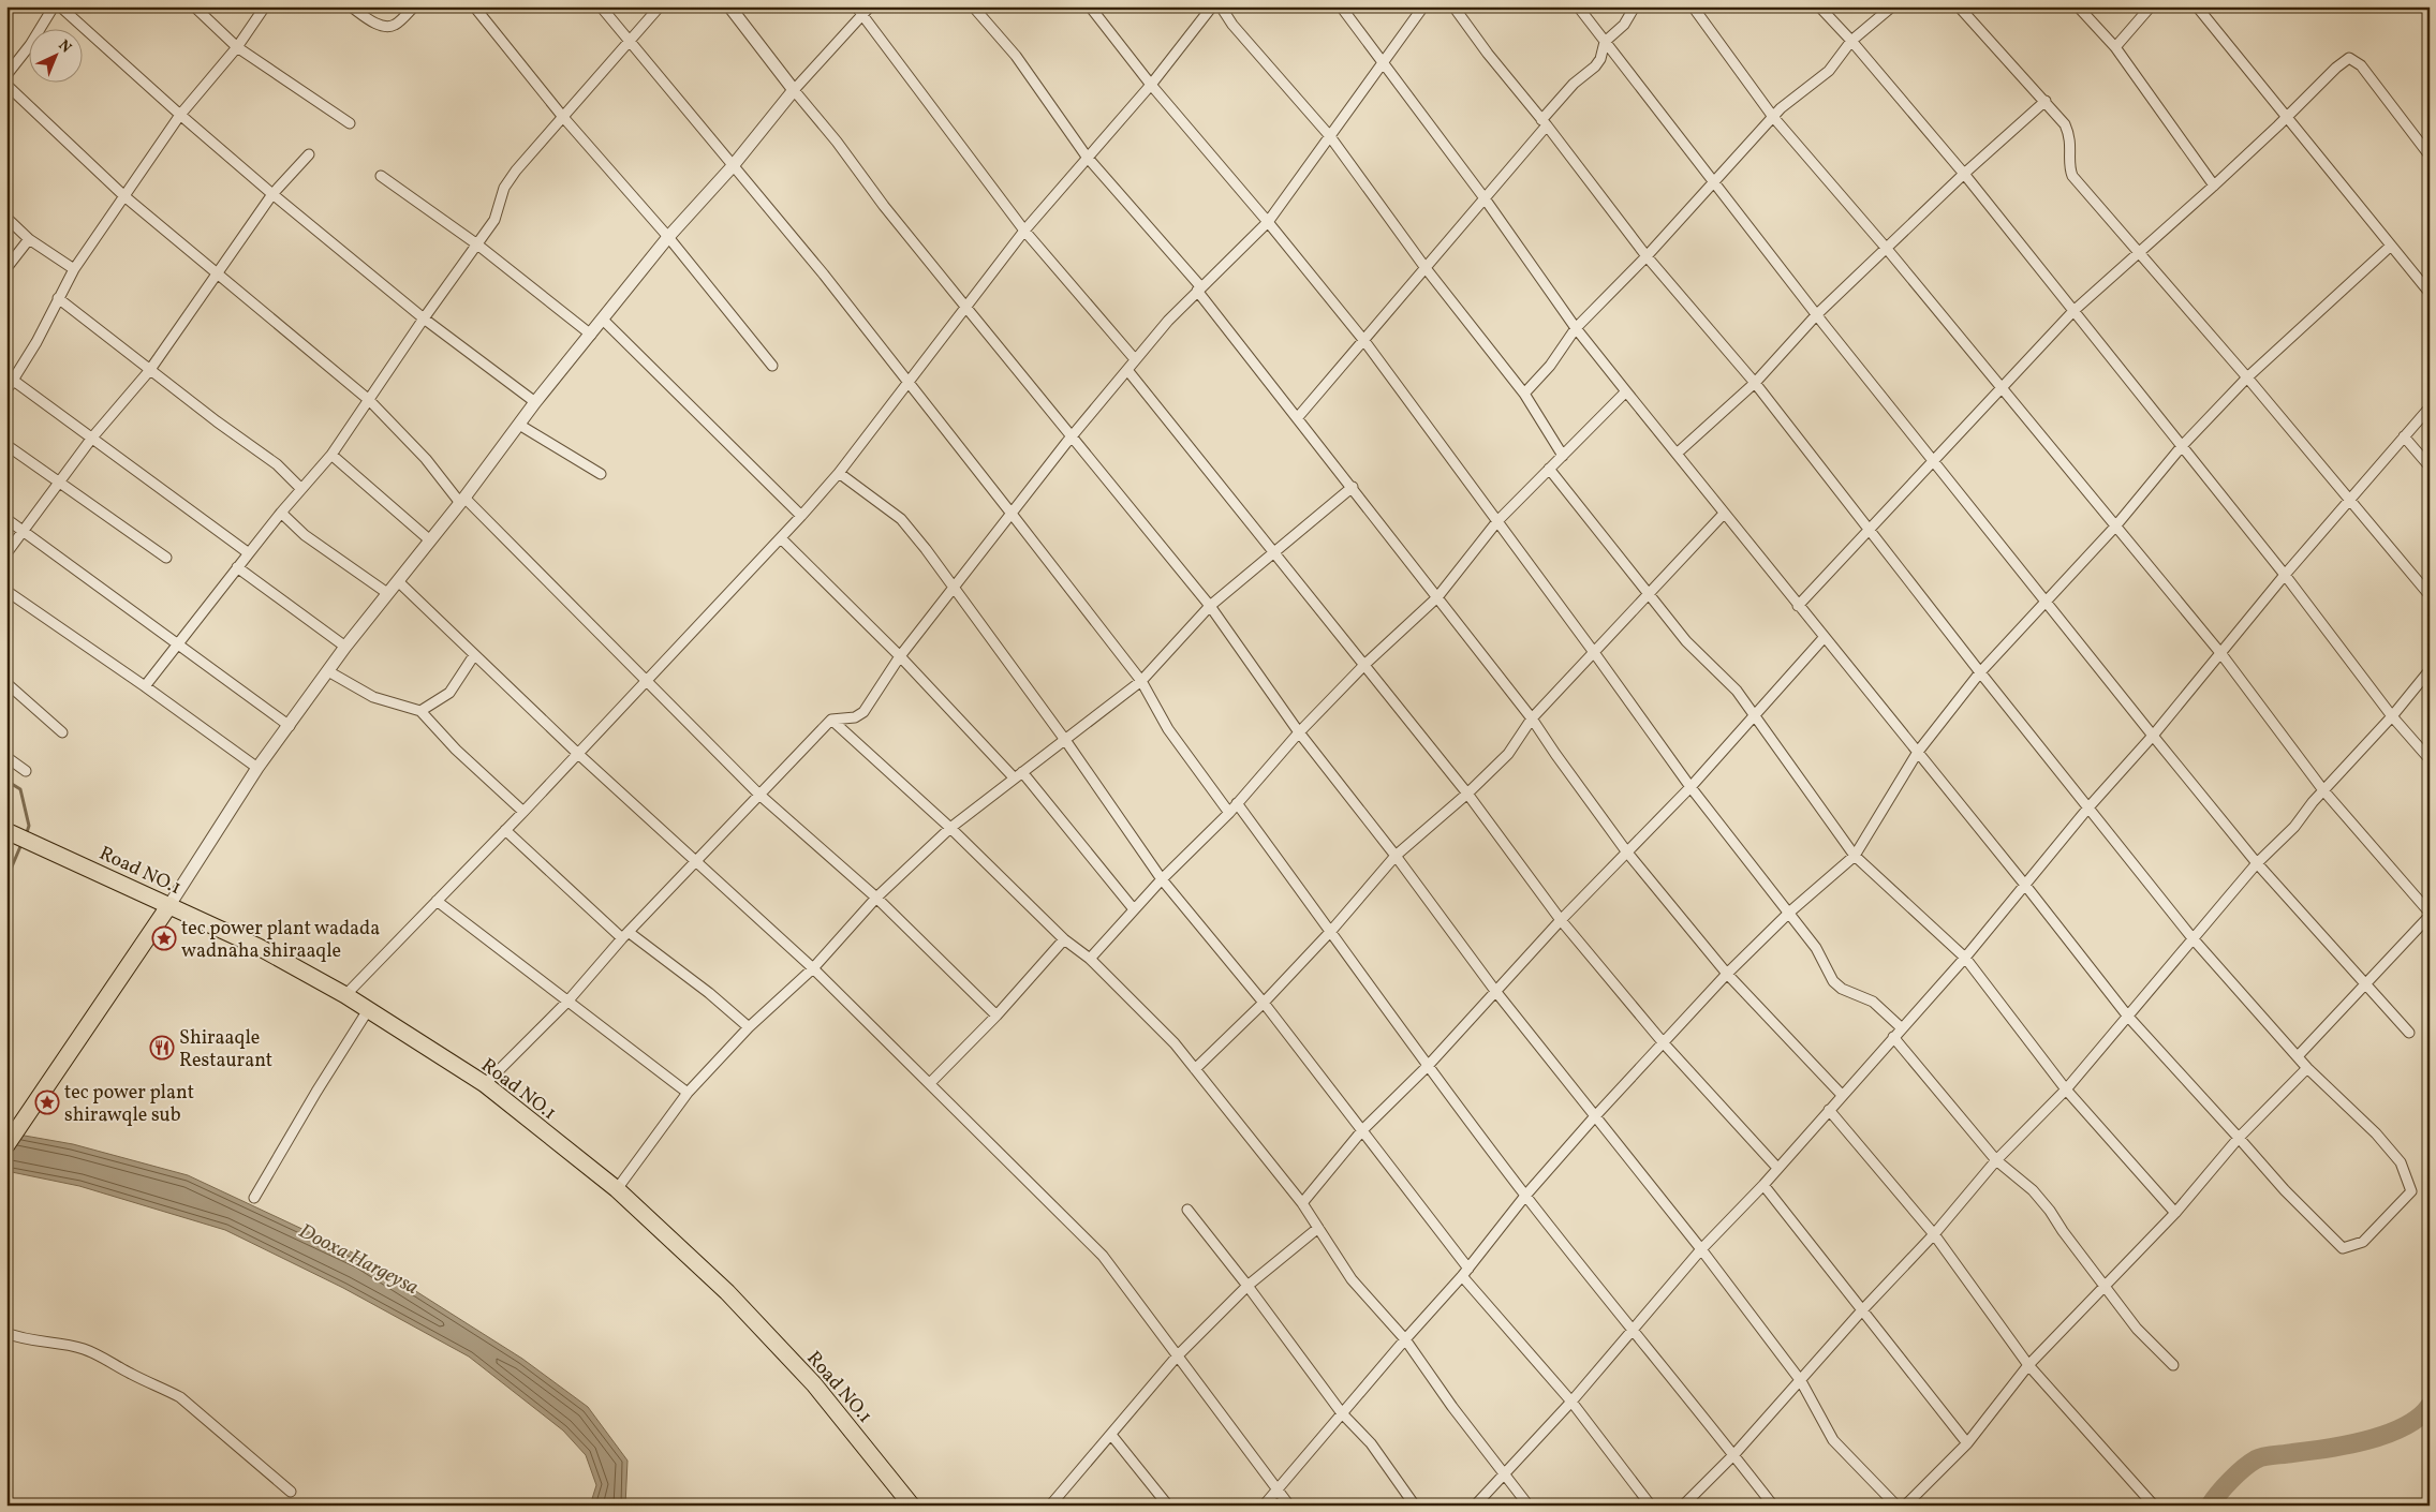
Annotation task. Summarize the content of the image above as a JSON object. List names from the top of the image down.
{
  "streets": {
    "highway": ["Road NO.1"]
  },
  "water": ["Dooxa Hargeysa"],
  "places": {
    "place": ["tec power plant wadada wadnaha shiraaqle", "tec power plant shirawqle sub"],
    "restaurant": ["Shiraaqle Restaurant"]
  },
  "north": "top right"
}
